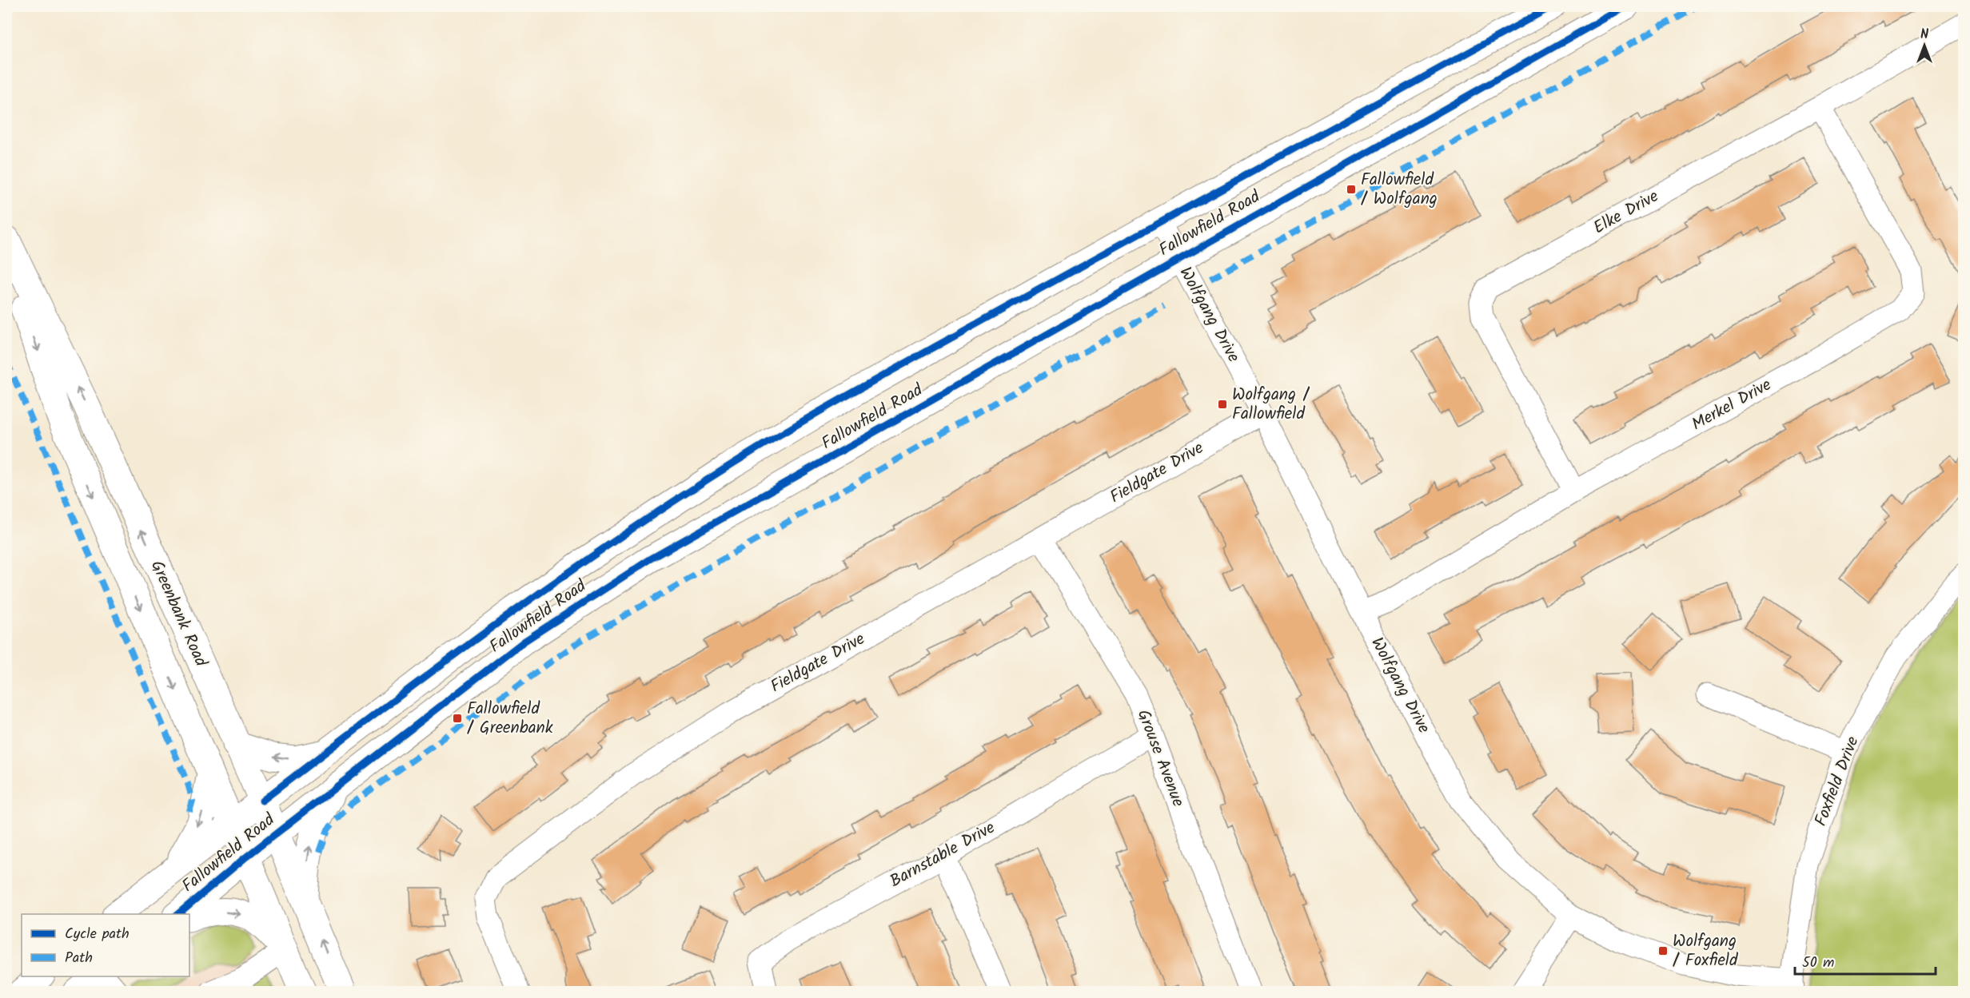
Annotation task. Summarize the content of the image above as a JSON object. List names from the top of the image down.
{
  "streets": {
    "main road": ["Fallowfield Road", "Greenbank Road"],
    "street": [
      "Elke Drive",
      "Wolfgang Drive",
      "Merkel Drive",
      "Fieldgate Drive",
      "Grouse Avenue",
      "Foxfield Drive",
      "Barnstable Drive"
    ]
  },
  "crossings": [
    ["Elke Drive", "Merkel Drive"],
    ["Fallowfield Road", "Wolfgang Drive"],
    ["Fallowfield Road", "Greenbank Road"],
    ["Wolfgang Drive", "Merkel Drive"],
    ["Wolfgang Drive", "Fieldgate Drive"],
    ["Wolfgang Drive", "Foxfield Drive"],
    ["Fieldgate Drive", "Grouse Avenue"],
    ["Grouse Avenue", "Barnstable Drive"]
  ],
  "places": {
    "transit": [
      "Fallowfield / Wolfgang",
      "Wolfgang / Fallowfield",
      "Fallowfield / Greenbank",
      "Wolfgang / Foxfield"
    ]
  },
  "legend": ["Cycle path", "Path"],
  "scale_bar": "50 m",
  "north": "top"
}
